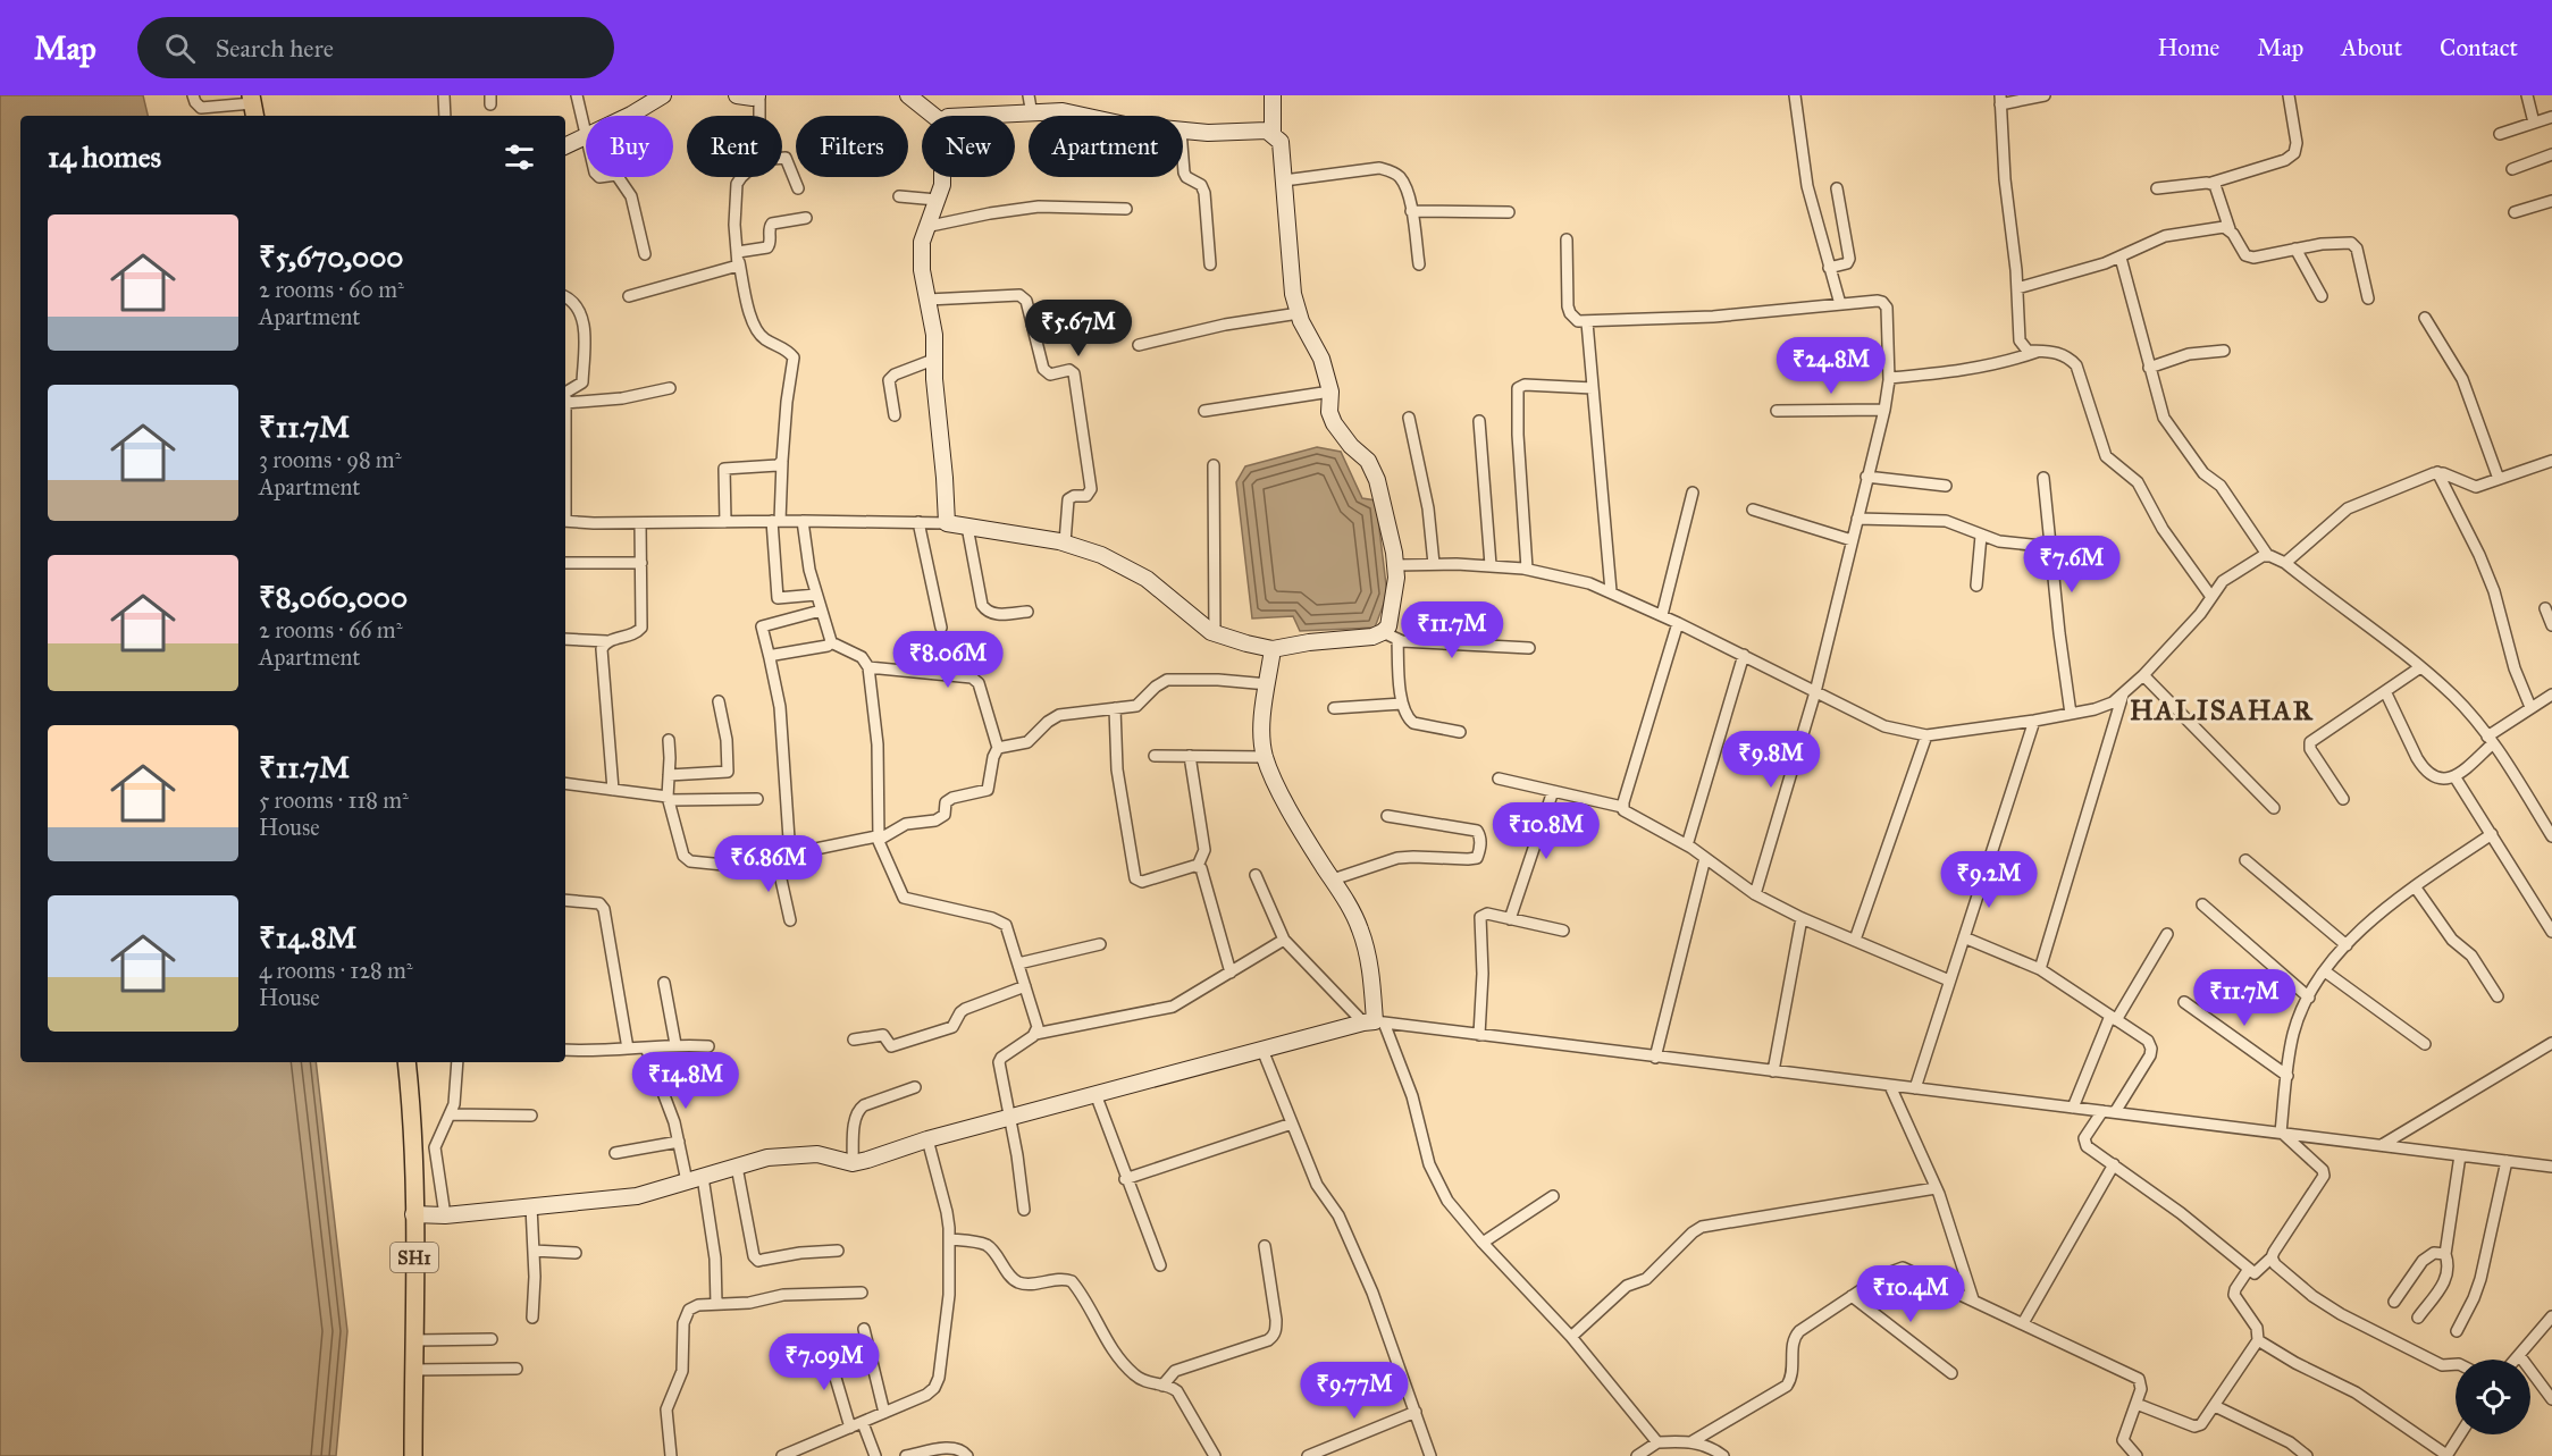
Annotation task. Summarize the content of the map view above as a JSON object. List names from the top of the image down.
{
  "streets": {
    "main road": ["SH1"]
  },
  "districts": ["HALISAHAR"],
  "page": {
    "header": "Map",
    "search": "Search here",
    "nav": [
      "Home",
      "Map",
      "About",
      "Contact"
    ],
    "chip": [
      "Buy",
      "Rent",
      "Filters",
      "New",
      "Apartment"
    ],
    "heading": "14 homes",
    "list": [
      {
        "name": "₹5,670,000",
        "note": "2 rooms · 60 m² · Apartment"
      },
      {
        "name": "₹11.7M",
        "note": "3 rooms · 98 m² · Apartment"
      },
      {
        "name": "₹8,060,000",
        "note": "2 rooms · 66 m² · Apartment"
      },
      {
        "name": "₹11.7M",
        "note": "5 rooms · 118 m² · House"
      },
      {
        "name": "₹14.8M",
        "note": "4 rooms · 128 m² · House"
      }
    ],
    "price": [
      "₹5.67M",
      "₹24.8M",
      "₹7.6M",
      "₹11.7M",
      "₹8.06M",
      "₹9.8M",
      "₹10.8M",
      "₹6.86M",
      "₹9.2M",
      "₹11.7M",
      "₹14.8M",
      "₹10.4M",
      "₹7.09M",
      "₹9.77M"
    ]
  }
}
